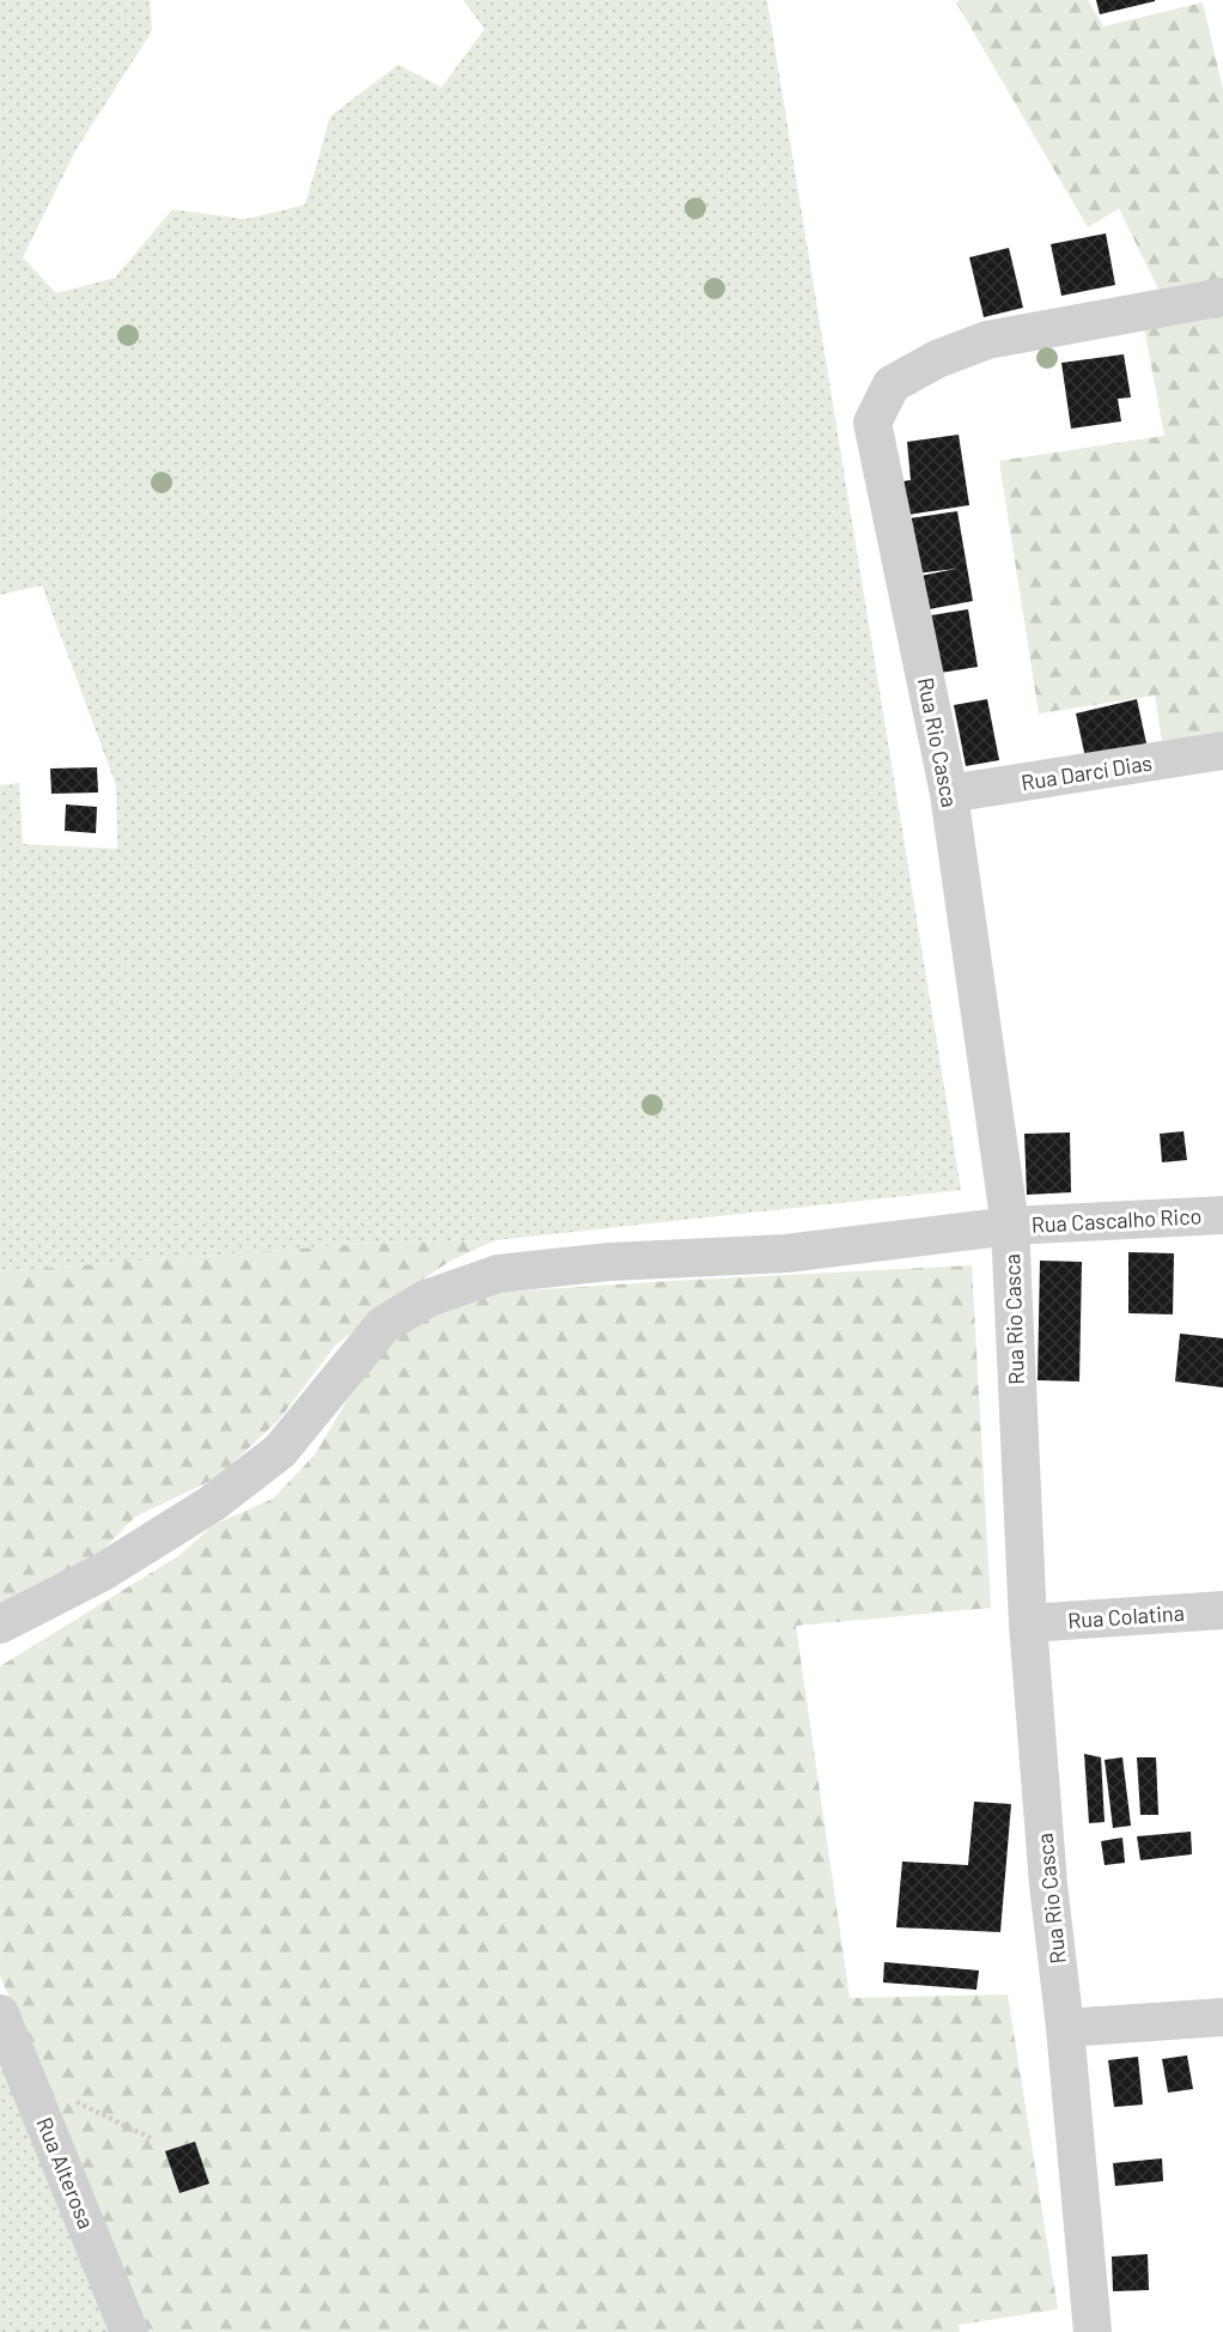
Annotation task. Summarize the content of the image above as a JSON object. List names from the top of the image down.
{
  "streets": {
    "street": [
      "Rua Rio Casca",
      "Rua Darcí Dias",
      "Rua Cascalho Rico",
      "Rua Colatina",
      "Rua Alterosa"
    ]
  },
  "crossings": [
    ["Rua Rio Casca", "Rua Darcí Dias"],
    ["Rua Rio Casca", "Rua Cascalho Rico"],
    ["Rua Rio Casca", "Rua Colatina"]
  ]
}
